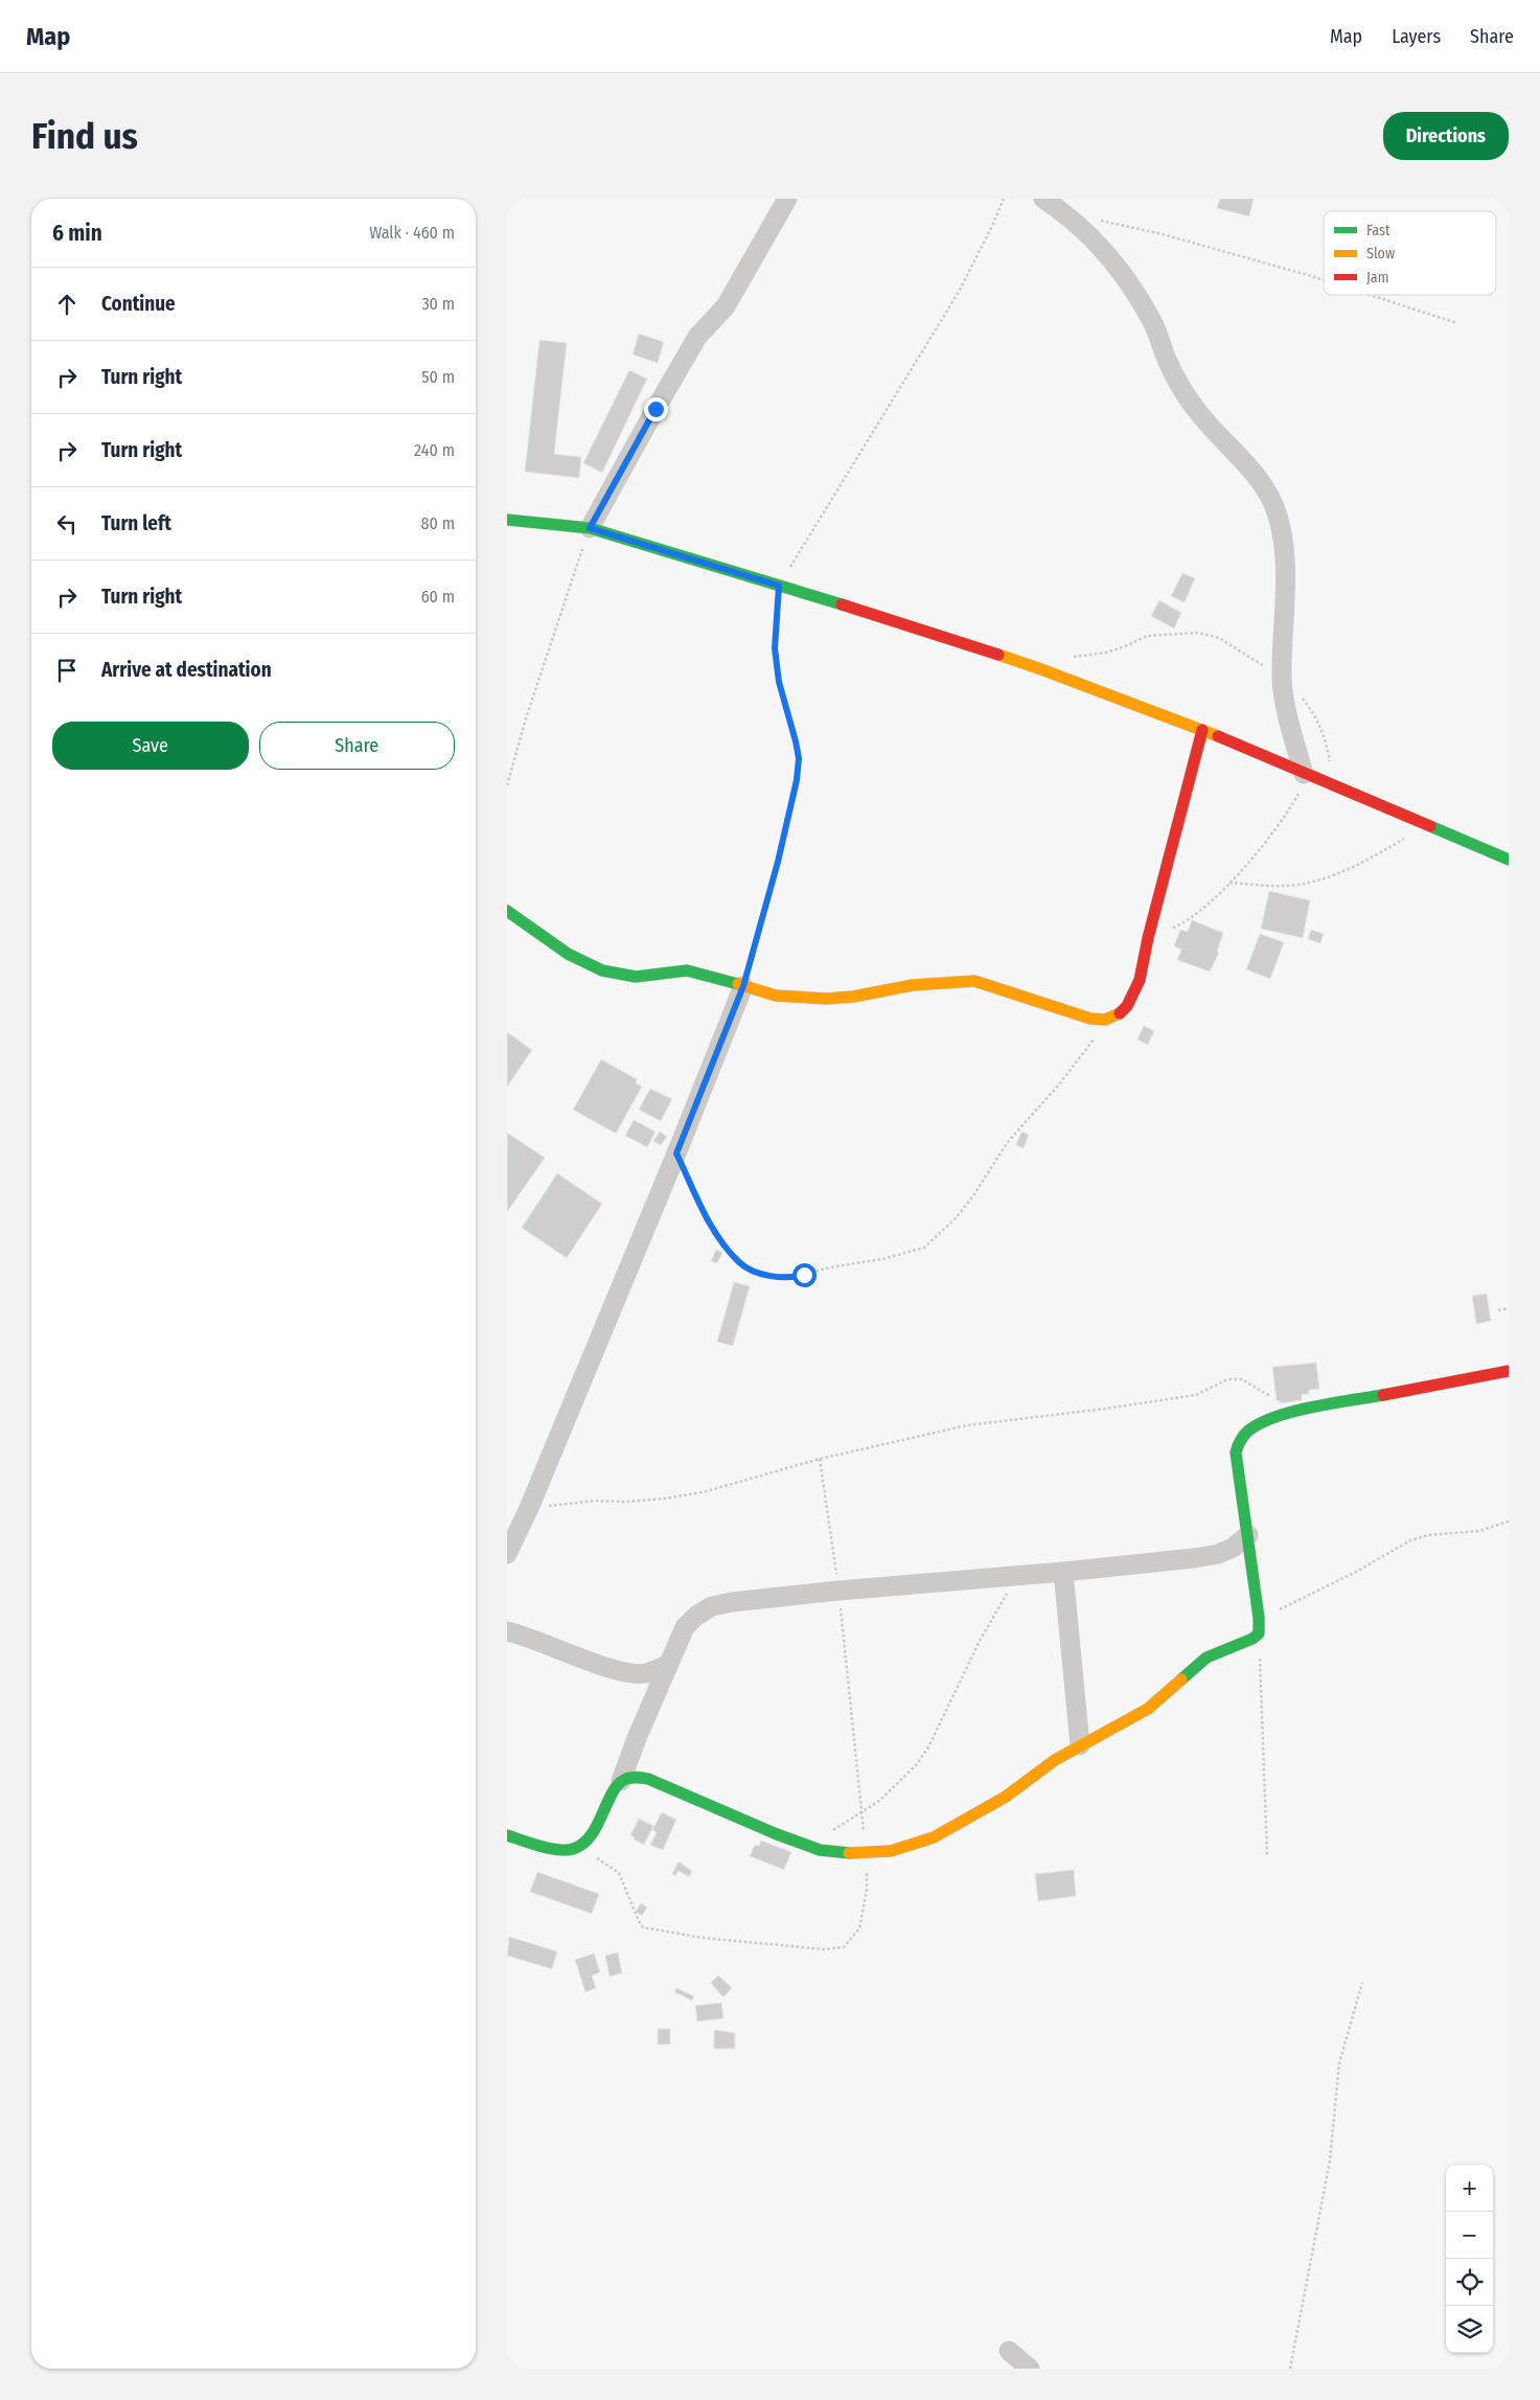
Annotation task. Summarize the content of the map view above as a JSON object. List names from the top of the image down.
{
  "legend": ["Fast", "Slow", "Jam"],
  "page": {
    "header": "Map",
    "nav": ["Map", "Layers", "Share"],
    "buttons": [
      "Directions",
      ["Save", "Share"]
    ],
    "title": "Find us",
    "heading": ["6 min", "Walk · 460 m"],
    "list": [
      ["Continue", "30 m"],
      ["Turn right", "50 m"],
      ["Turn right", "240 m"],
      ["Turn left", "80 m"],
      ["Turn right", "60 m"],
      "Arrive at destination"
    ],
    "map_buttons": ["+", "−"]
  }
}
